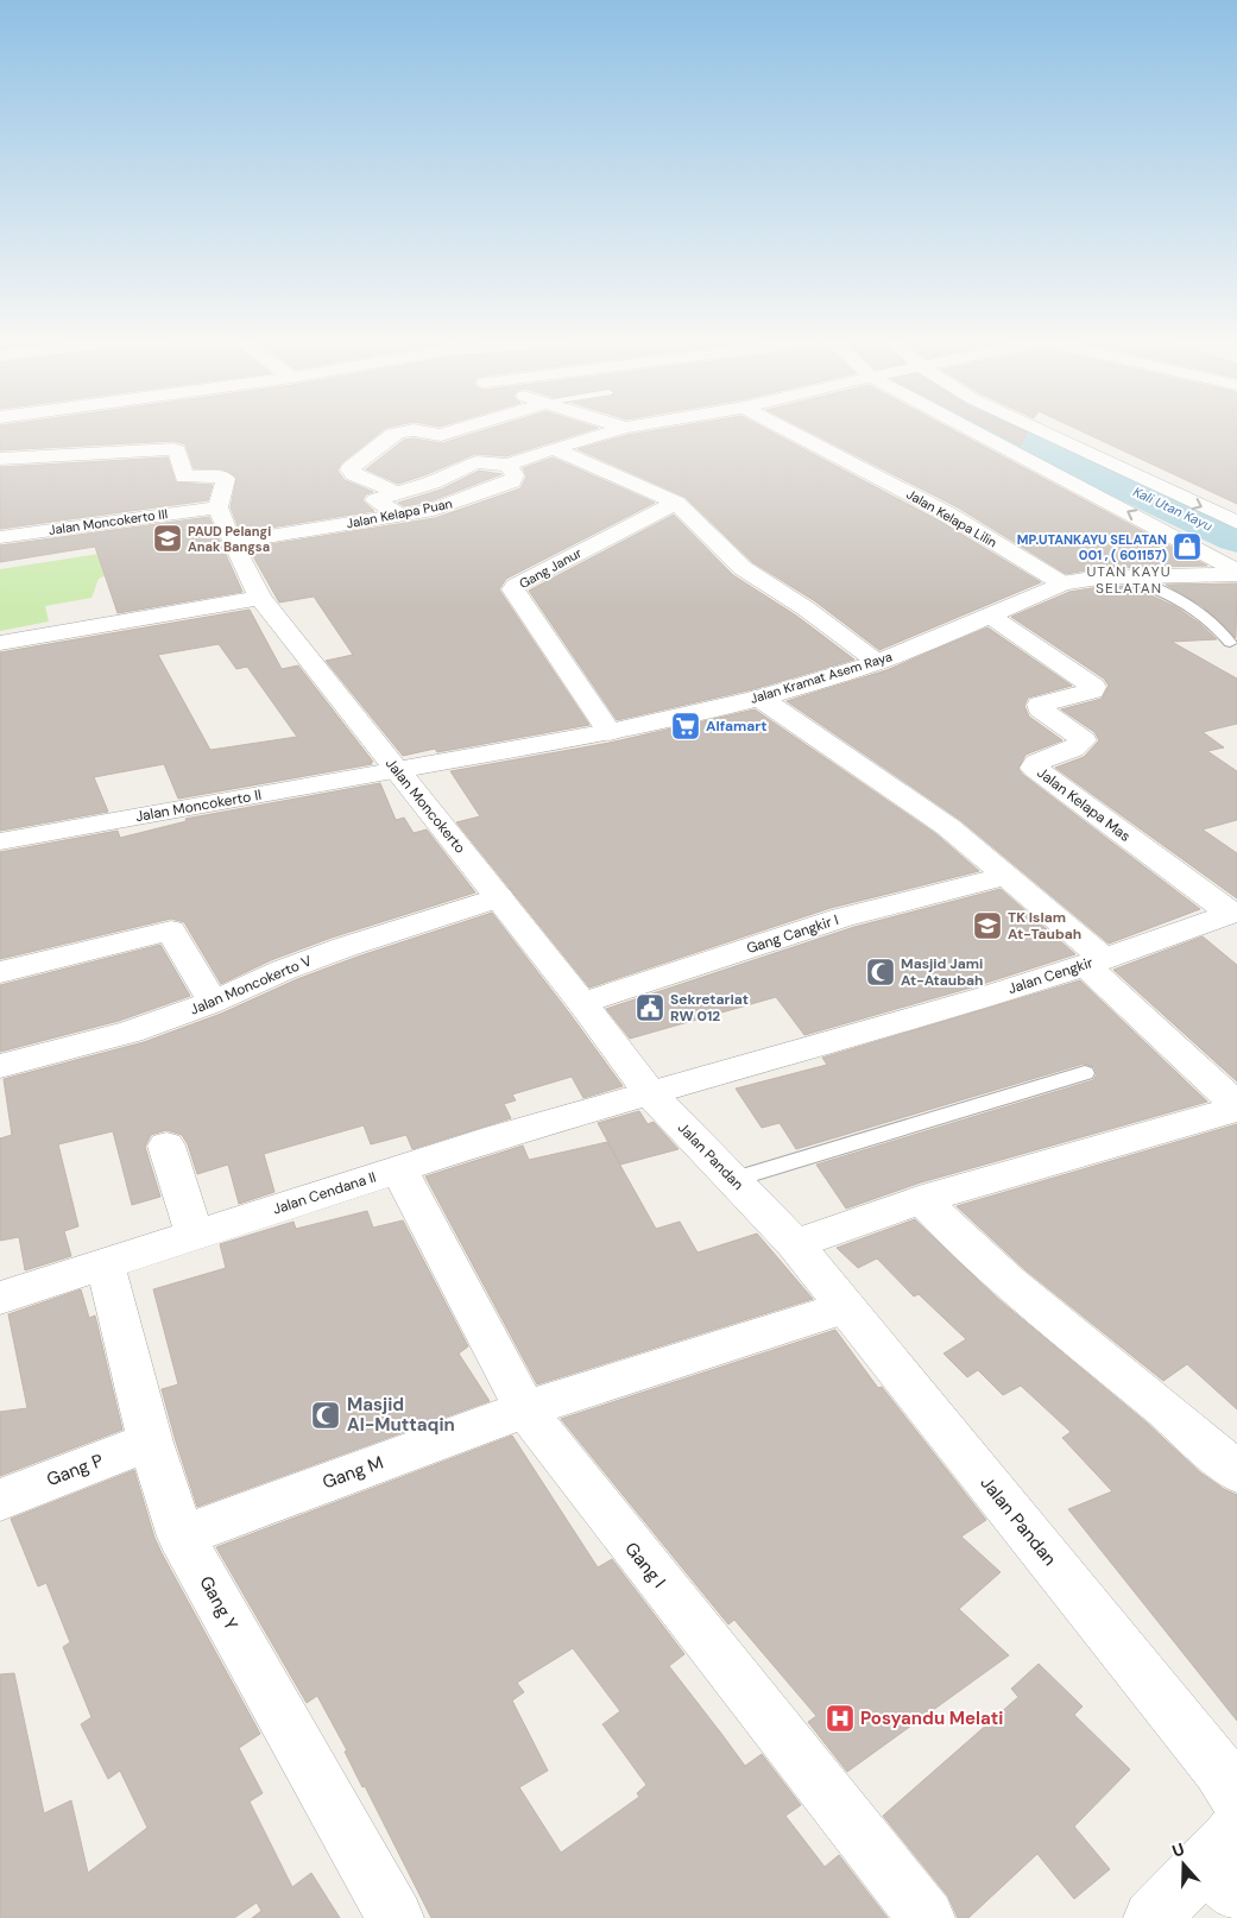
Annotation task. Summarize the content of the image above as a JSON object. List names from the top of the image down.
{
  "streets": {
    "street": [
      "Jalan Kelapa Puan",
      "Jalan Kelapa Lilin",
      "Jalan Moncokerto III",
      "Gang Janur",
      "Jalan Kramat Asem Raya",
      "Jalan Kelapa Mas",
      "Jalan Moncokerto II",
      "Jalan Moncokerto",
      "Gang Cangkir I",
      "Jalan Cengkir",
      "Jalan Moncokerto V",
      "Jalan Pandan",
      "Jalan Cendana II",
      "Gang P",
      "Gang M",
      "Gang I",
      "Gang Y"
    ]
  },
  "crossings": [
    ["Jalan Kelapa Puan", "Jalan Moncokerto"],
    ["Jalan Kelapa Lilin", "Jalan Kramat Asem Raya"],
    ["Jalan Moncokerto III", "Jalan Moncokerto"],
    ["Gang Janur", "Jalan Kramat Asem Raya"],
    ["Jalan Kramat Asem Raya", "Jalan Kelapa Mas"],
    ["Jalan Kramat Asem Raya", "Jalan Moncokerto II"],
    ["Jalan Kramat Asem Raya", "Jalan Moncokerto"],
    ["Jalan Kramat Asem Raya", "Jalan Cengkir"],
    ["Jalan Moncokerto II", "Jalan Moncokerto"],
    ["Jalan Moncokerto", "Gang Cangkir I"],
    ["Jalan Moncokerto", "Jalan Cengkir"],
    ["Jalan Moncokerto", "Jalan Moncokerto V"],
    ["Jalan Moncokerto", "Jalan Pandan"],
    ["Jalan Moncokerto", "Jalan Cendana II"],
    ["Gang Cangkir I", "Jalan Cengkir"],
    ["Jalan Cengkir", "Jalan Pandan"],
    ["Jalan Cengkir", "Jalan Cendana II"],
    ["Jalan Pandan", "Jalan Cendana II"],
    ["Jalan Pandan", "Gang M"],
    ["Jalan Cendana II", "Gang I"],
    ["Jalan Cendana II", "Gang Y"],
    ["Gang P", "Gang Y"],
    ["Gang M", "Gang I"],
    ["Gang M", "Gang Y"]
  ],
  "districts": ["UTAN KAYU SELATAN"],
  "water": ["Kali Utan Kayu"],
  "places": {
    "school or university": ["PAUD Pelangi Anak Bangsa", "TK Islam At-Taubah"],
    "shop": ["MP.UTANKAYU SELATAN 001 , ( 601157)"],
    "supermarket": ["Alfamart"],
    "mosque": ["Masjid Jami At-Ataubah", "Masjid Al-Muttaqin"],
    "public building": ["Sekretariat RW 012"],
    "hospital": ["Posyandu Melati"]
  },
  "north": "top"
}
